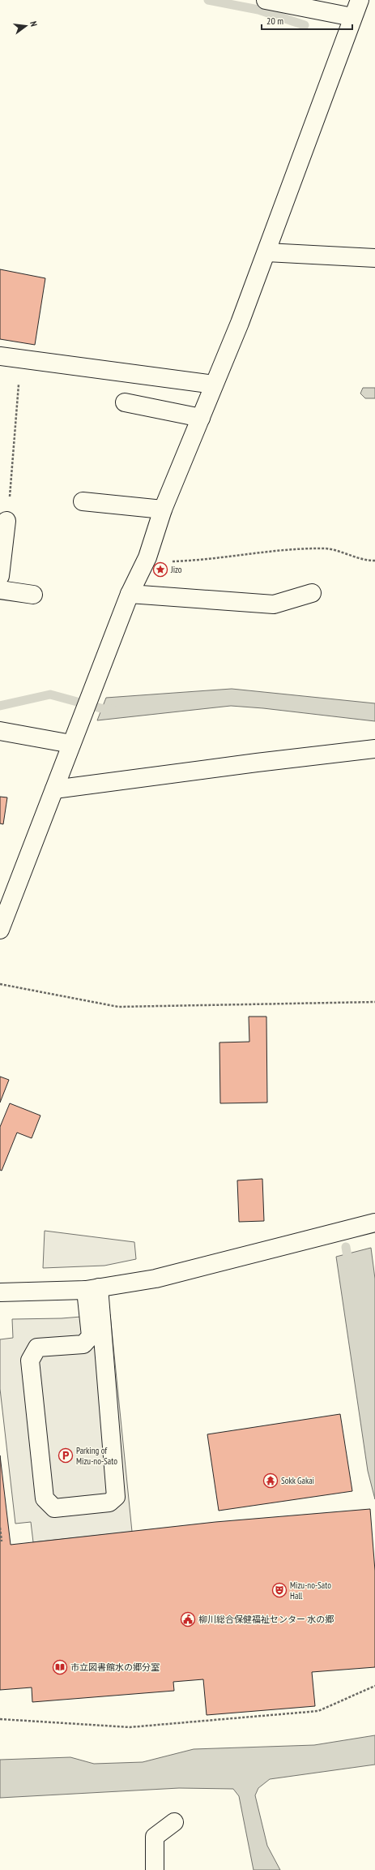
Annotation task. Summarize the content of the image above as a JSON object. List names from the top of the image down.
{
  "places": {
    "place": ["Jizo"],
    "parking": ["Parking of Mizu-no-Sato"],
    "temple": ["Sokk Gakai"],
    "theatre": ["Mizu-no-Sato Hall"],
    "public building": ["柳川総合保健福祉センター 水の郷"],
    "library": ["市立図書館水の郷分室"]
  },
  "scale_bar": "20 m",
  "north": "right"
}
